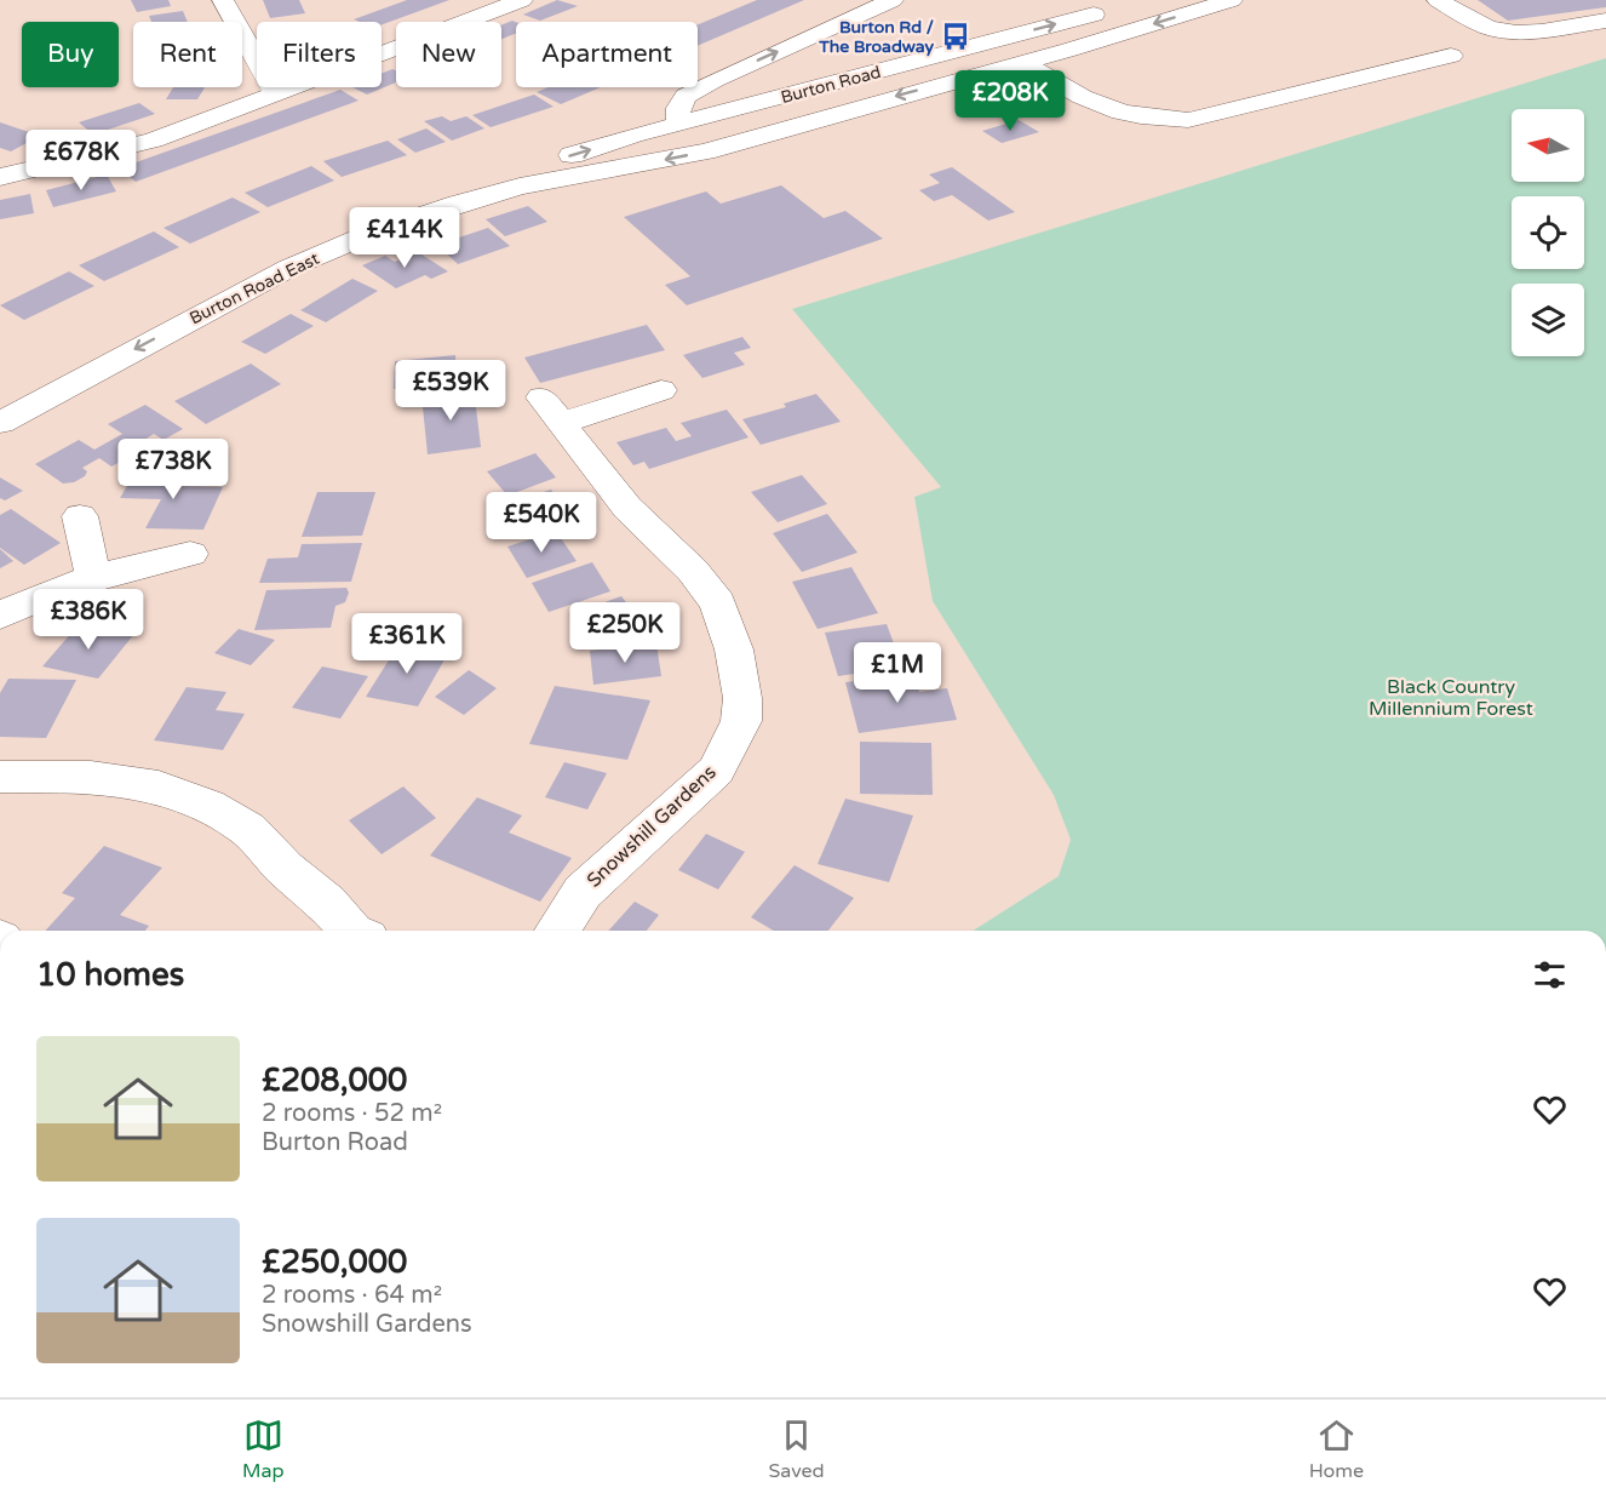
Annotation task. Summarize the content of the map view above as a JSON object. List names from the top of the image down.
{
  "streets": {
    "main road": ["Burton Road", "Burton Road East", "Snowshill Gardens"]
  },
  "crossings": [
    ["Burton Road", "Burton Road East"]
  ],
  "parks": ["Black Country Millennium Forest"],
  "places": {
    "bus stop": ["Burton Rd / The Broadway"]
  },
  "north": "left",
  "page": {
    "chip": [
      "Buy",
      "Rent",
      "Filters",
      "New",
      "Apartment"
    ],
    "price": [
      "£208K",
      "£678K",
      "£414K",
      "£539K",
      "£738K",
      "£540K",
      "£386K",
      "£250K",
      "£361K",
      "£1M"
    ],
    "heading": "10 homes",
    "list": [
      {
        "name": "£208,000",
        "note": "2 rooms · 52 m² · Burton Road"
      },
      {
        "name": "£250,000",
        "note": "2 rooms · 64 m² · Snowshill Gardens"
      }
    ],
    "tabs": ["Map", "Saved", "Home"]
  }
}
